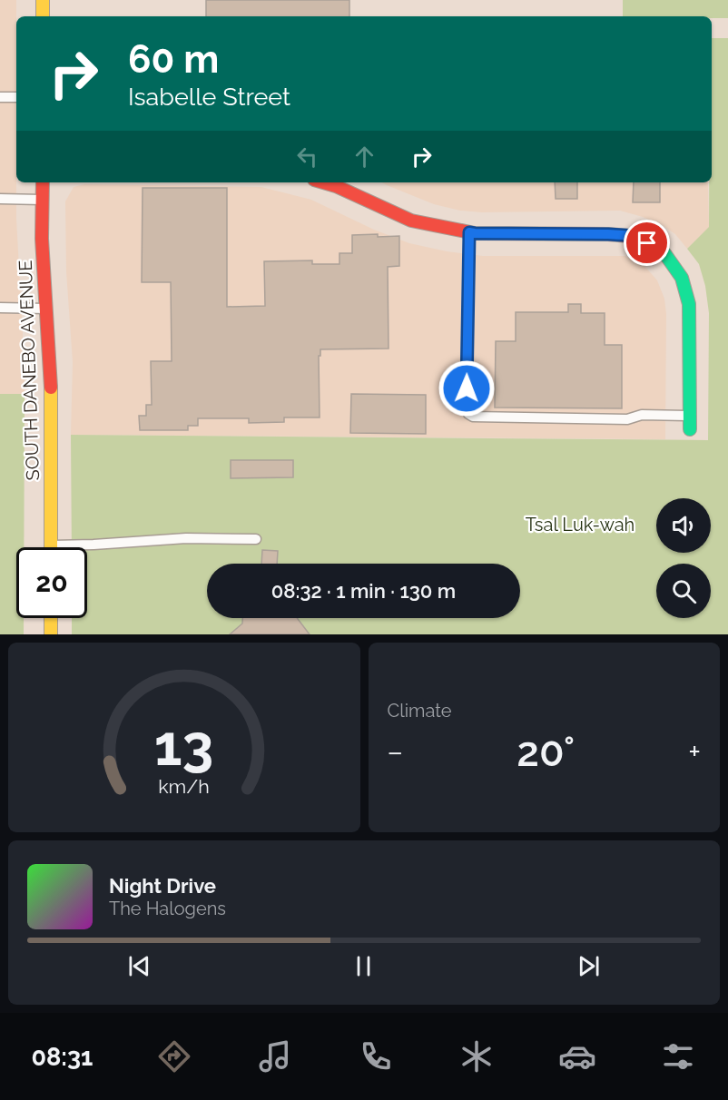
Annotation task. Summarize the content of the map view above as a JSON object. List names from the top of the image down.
{
  "streets": {
    "street": ["SOUTH DANEBO AVENUE"]
  },
  "parks": ["Tsal Luk-wah"],
  "page": {
    "turn": ["60 m", "Isabelle Street"],
    "limit": "20",
    "trip": "08:32 · 1 min · 130 m",
    "tile": "Climate",
    "heat": ["−", "20°", "+"],
    "song": ["Night Drive", "The Halogens"],
    "tabs": "08:31",
    "gauge": ["13", "km/h"]
  }
}
